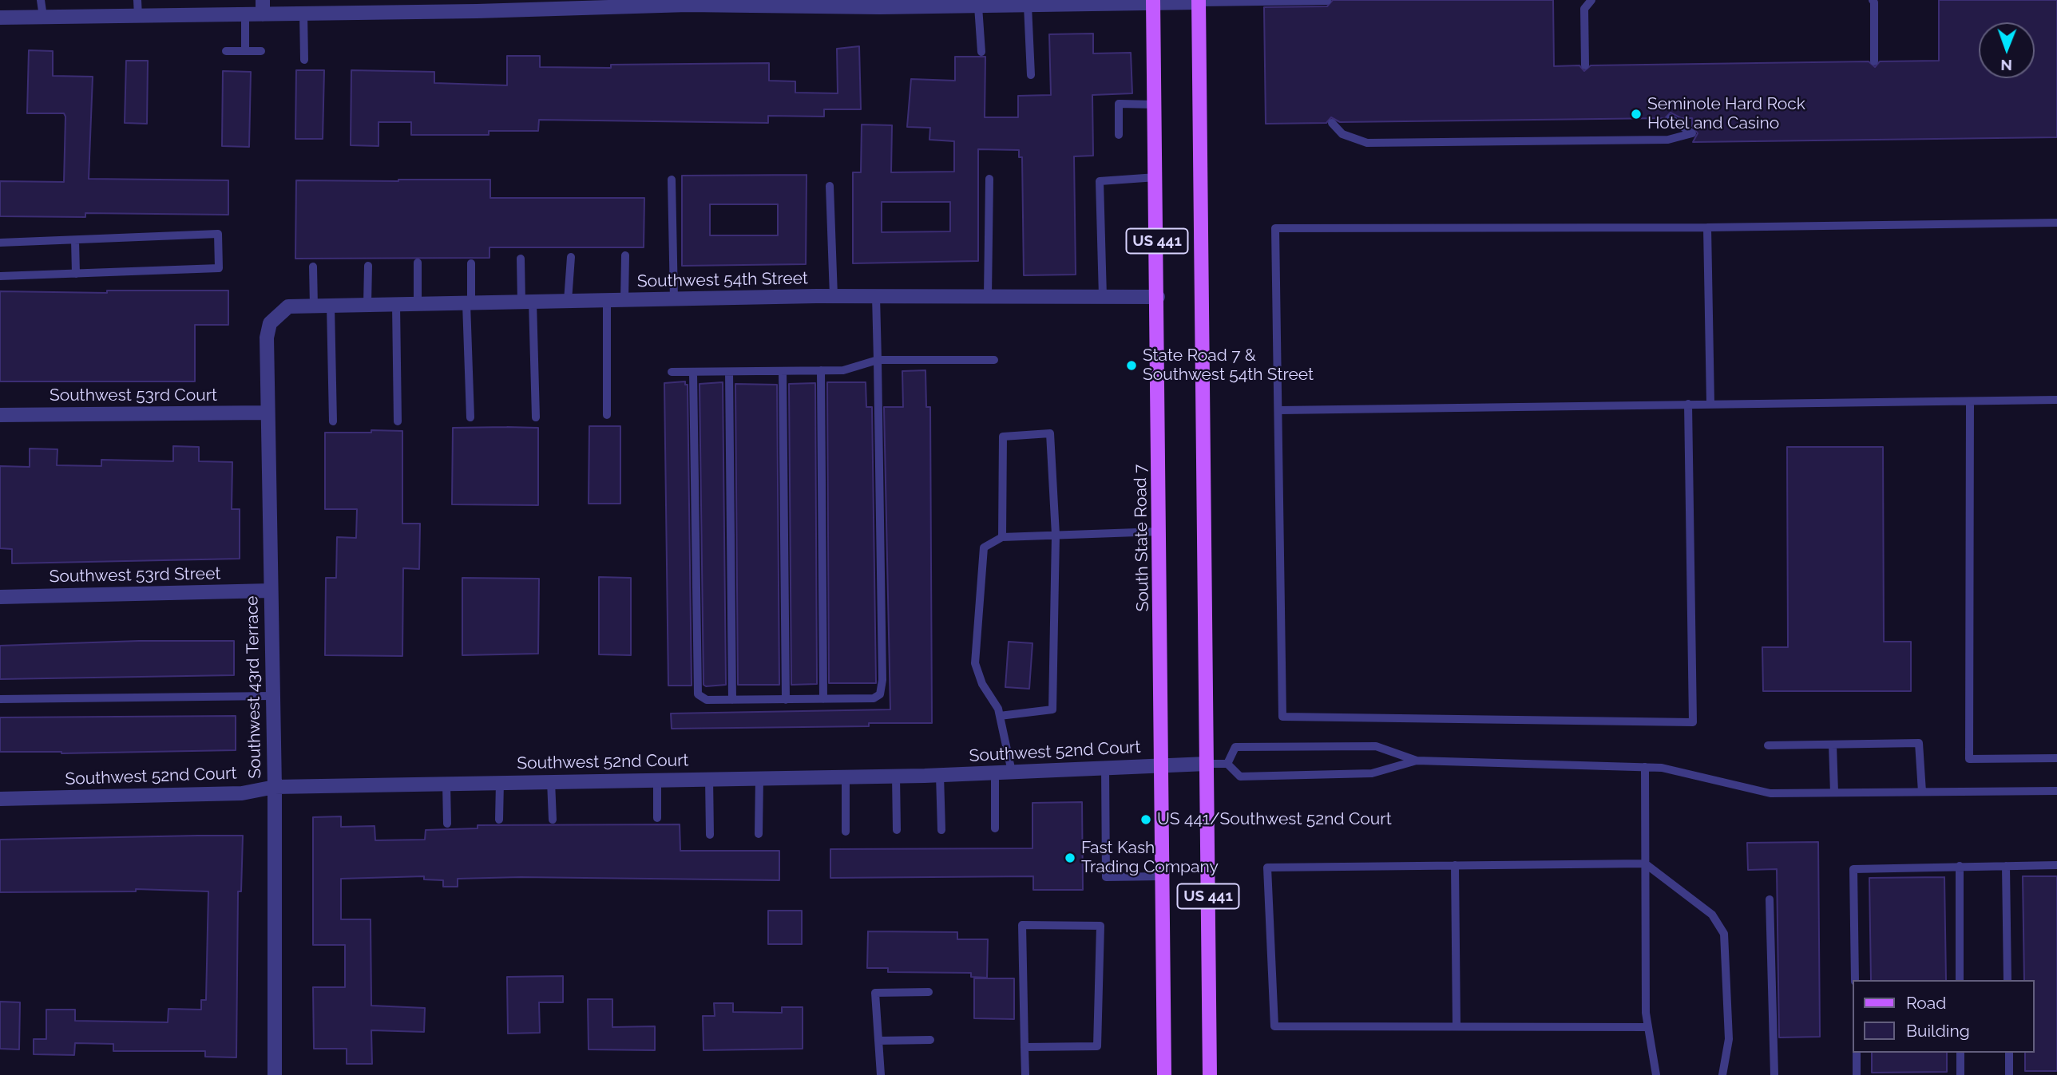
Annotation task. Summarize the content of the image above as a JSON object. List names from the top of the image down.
{
  "streets": {
    "main road": ["US 441", "South State Road 7"],
    "street": [
      "Southwest 54th Street",
      "Southwest 53rd Court",
      "Southwest 53rd Street",
      "Southwest 43rd Terrace",
      "Southwest 52nd Court"
    ]
  },
  "crossings": [
    ["US 441", "Southwest 52nd Court"],
    ["Southwest 54th Street", "South State Road 7"],
    ["Southwest 54th Street", "Southwest 43rd Terrace"],
    ["Southwest 53rd Court", "Southwest 43rd Terrace"],
    ["South State Road 7", "Southwest 52nd Court"],
    ["Southwest 53rd Street", "Southwest 43rd Terrace"],
    ["Southwest 43rd Terrace", "Southwest 52nd Court"]
  ],
  "places": [
    "Seminole Hard Rock Hotel and Casino",
    "State Road 7 & Southwest 54th Street",
    "US 441/Southwest 52nd Court",
    "Fast Kash Trading Company"
  ],
  "legend": ["Road", "Building"],
  "north": "bottom"
}
